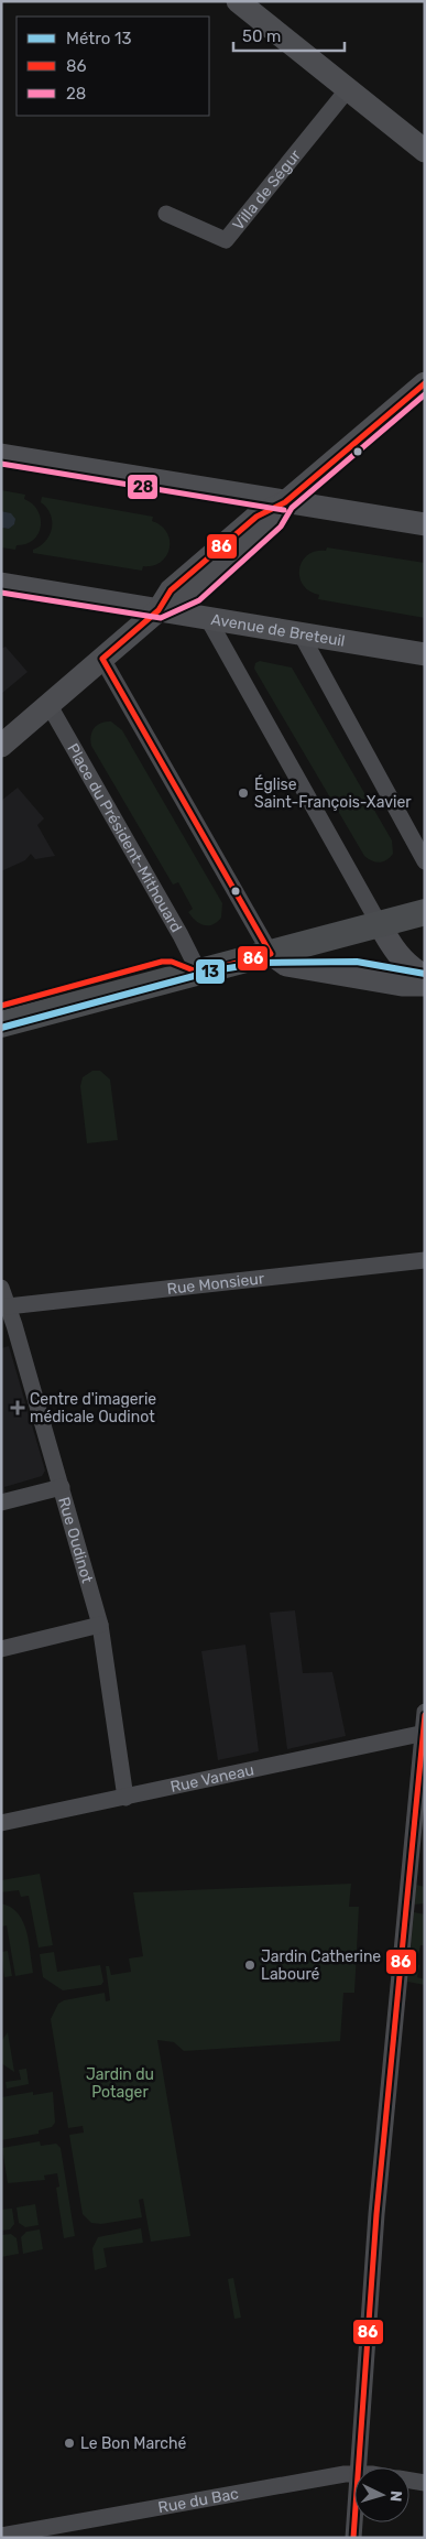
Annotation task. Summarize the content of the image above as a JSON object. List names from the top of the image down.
{
  "streets": {
    "street": [
      "Villa de Ségur",
      "Avenue de Breteuil",
      "Place du Président-Mithouard",
      "Rue Monsieur",
      "Rue Oudinot",
      "Rue Vaneau",
      "Rue du Bac"
    ]
  },
  "crossings": [
    ["Rue Monsieur", "Rue Oudinot"],
    ["Rue Oudinot", "Rue Vaneau"]
  ],
  "parks": ["Jardin du Potager"],
  "places": {
    "other": ["Église Saint-François-Xavier", "Jardin Catherine Labouré", "Le Bon Marché"],
    "health": ["Centre d'imagerie médicale Oudinot"]
  },
  "lines": ["transit line 86", "transit line 28", "metro line 13"],
  "legend": ["Métro 13", "86", "28"],
  "scale_bar": "50 m",
  "north": "right"
}
